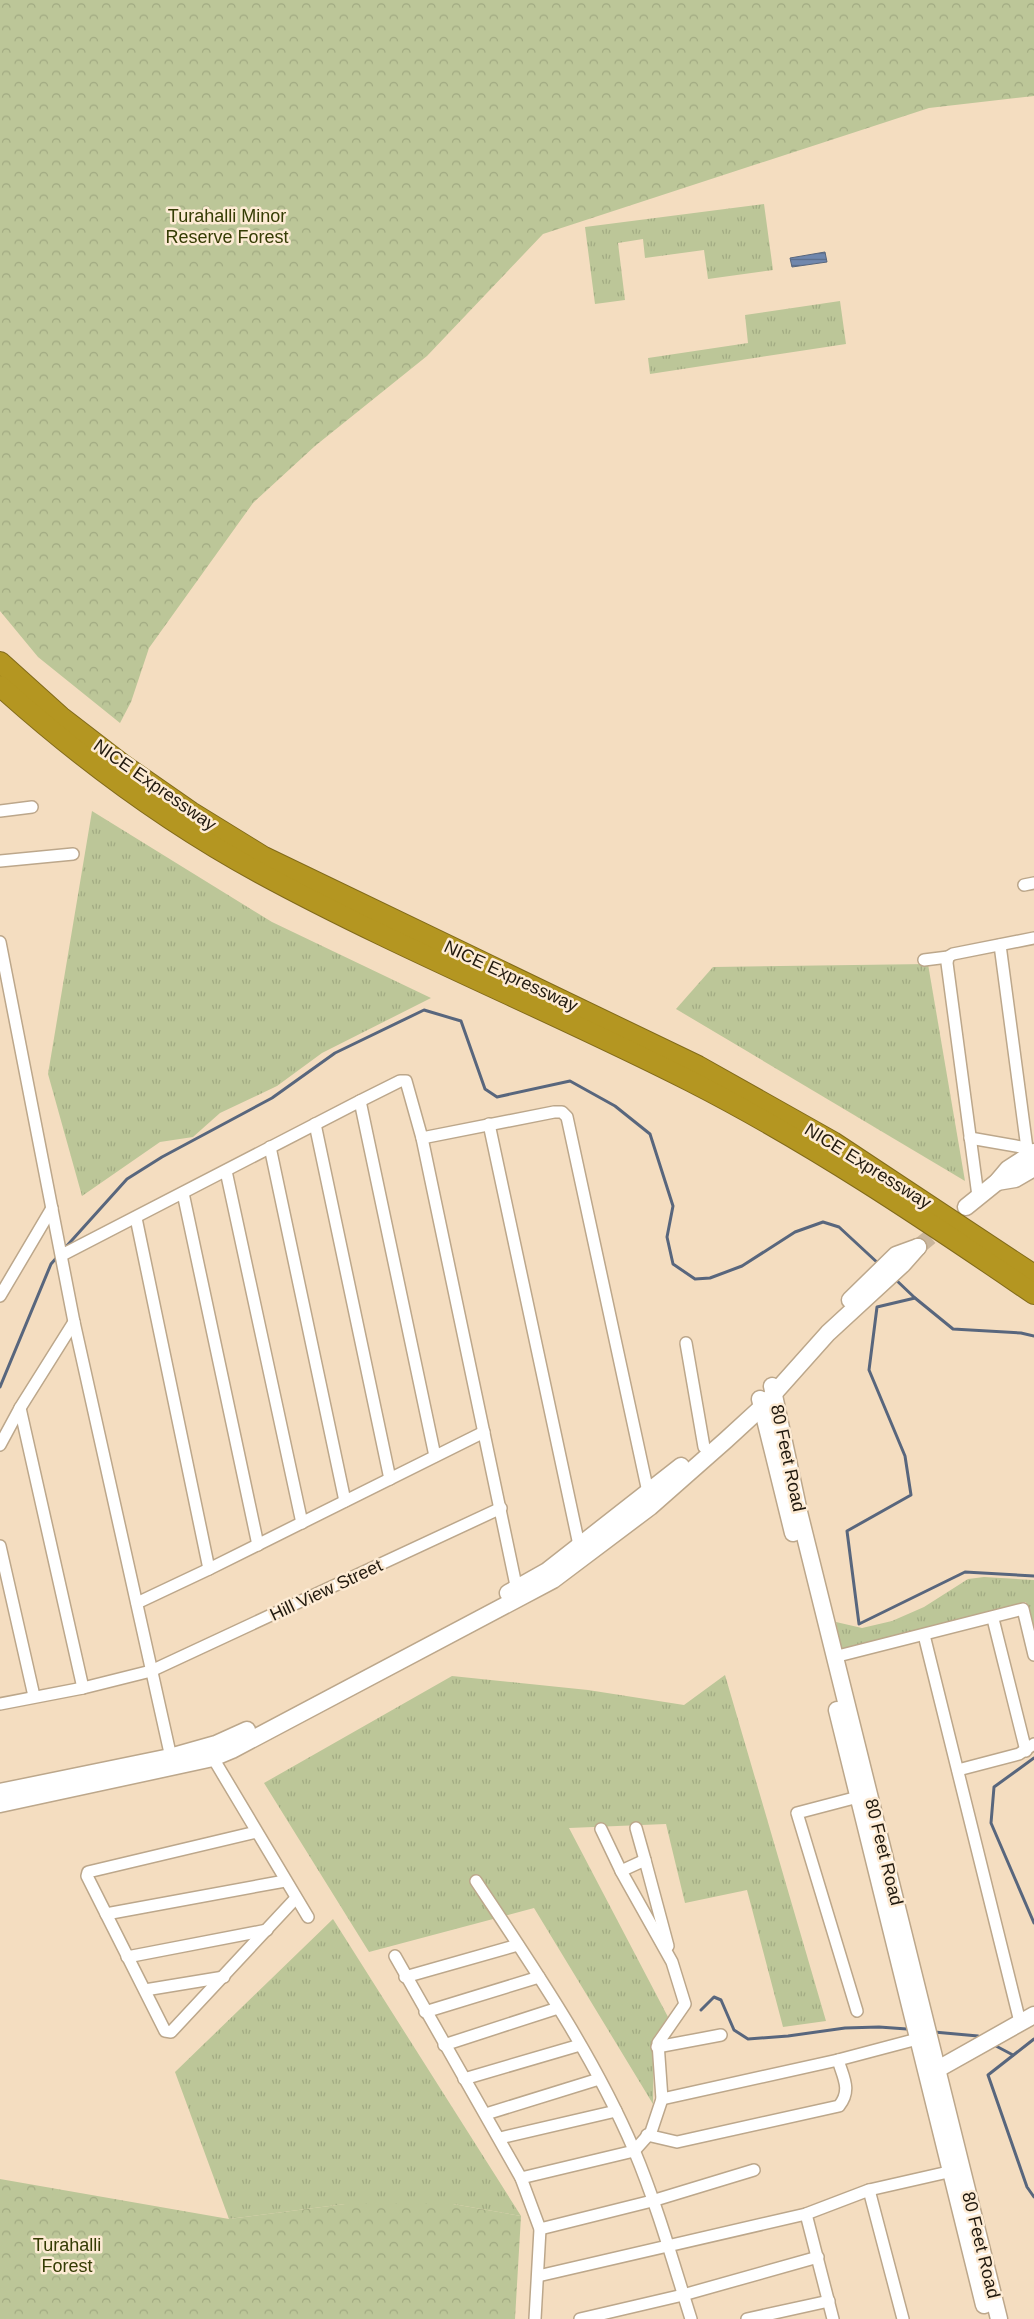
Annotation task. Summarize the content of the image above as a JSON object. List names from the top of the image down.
{
  "streets": {
    "highway": ["NICE Expressway"],
    "main road": ["80 Feet Road"],
    "street": ["Hill View Street"]
  },
  "parks": ["Turahalli Minor Reserve Forest", "Turahalli Forest"]
}
